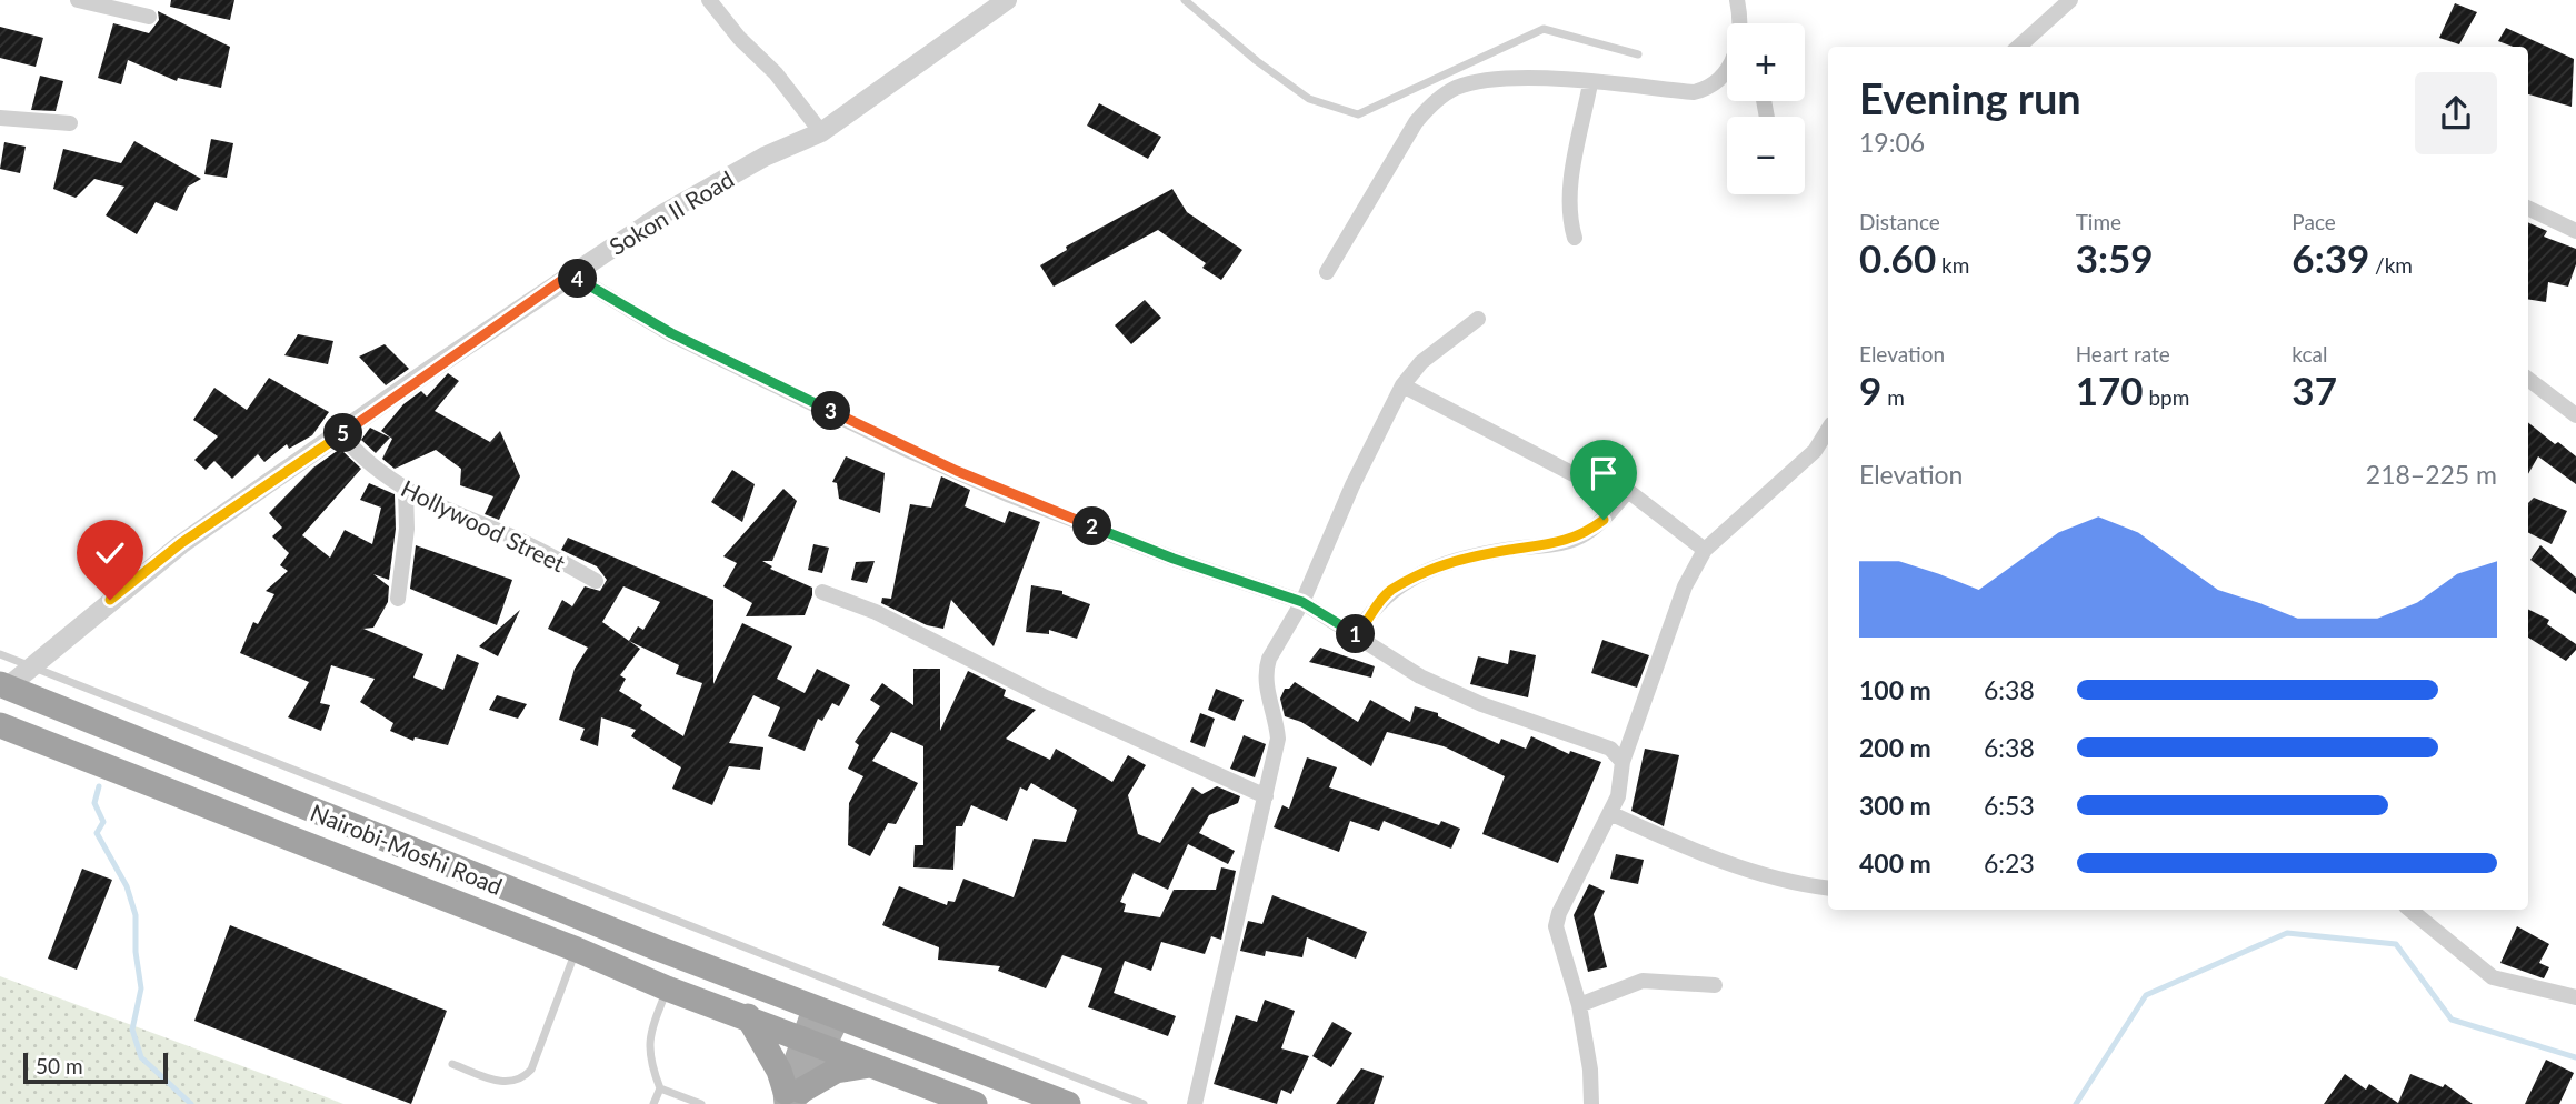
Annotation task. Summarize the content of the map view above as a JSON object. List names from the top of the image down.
{
  "streets": {
    "highway": ["Nairobi-Moshi Road"],
    "street": ["Sokon II Road", "Hollywood Street"]
  },
  "crossings": [
    ["Sokon II Road", "Hollywood Street"],
    ["Sokon II Road", "Nairobi-Moshi Road"]
  ],
  "scale_bar": "50 m",
  "page": {
    "map_buttons": ["+", "−"],
    "heading": ["Evening run", "19:06"],
    "stats": [
      ["Distance", "0.60 km"],
      ["Time", "3:59"],
      ["Pace", "6:39 /km"],
      ["Elevation", "9 m"],
      ["Heart rate", "170 bpm"],
      ["kcal", "37"]
    ],
    "pins": [
      "4",
      "3",
      "5",
      "2",
      "1"
    ],
    "chart": ["Elevation", "218–225 m"],
    "list": [
      {
        "name": "100 m",
        "note": "6:38"
      },
      {
        "name": "200 m",
        "note": "6:38"
      },
      {
        "name": "300 m",
        "note": "6:53"
      },
      {
        "name": "400 m",
        "note": "6:23"
      }
    ],
    "scale": "50 m"
  }
}
